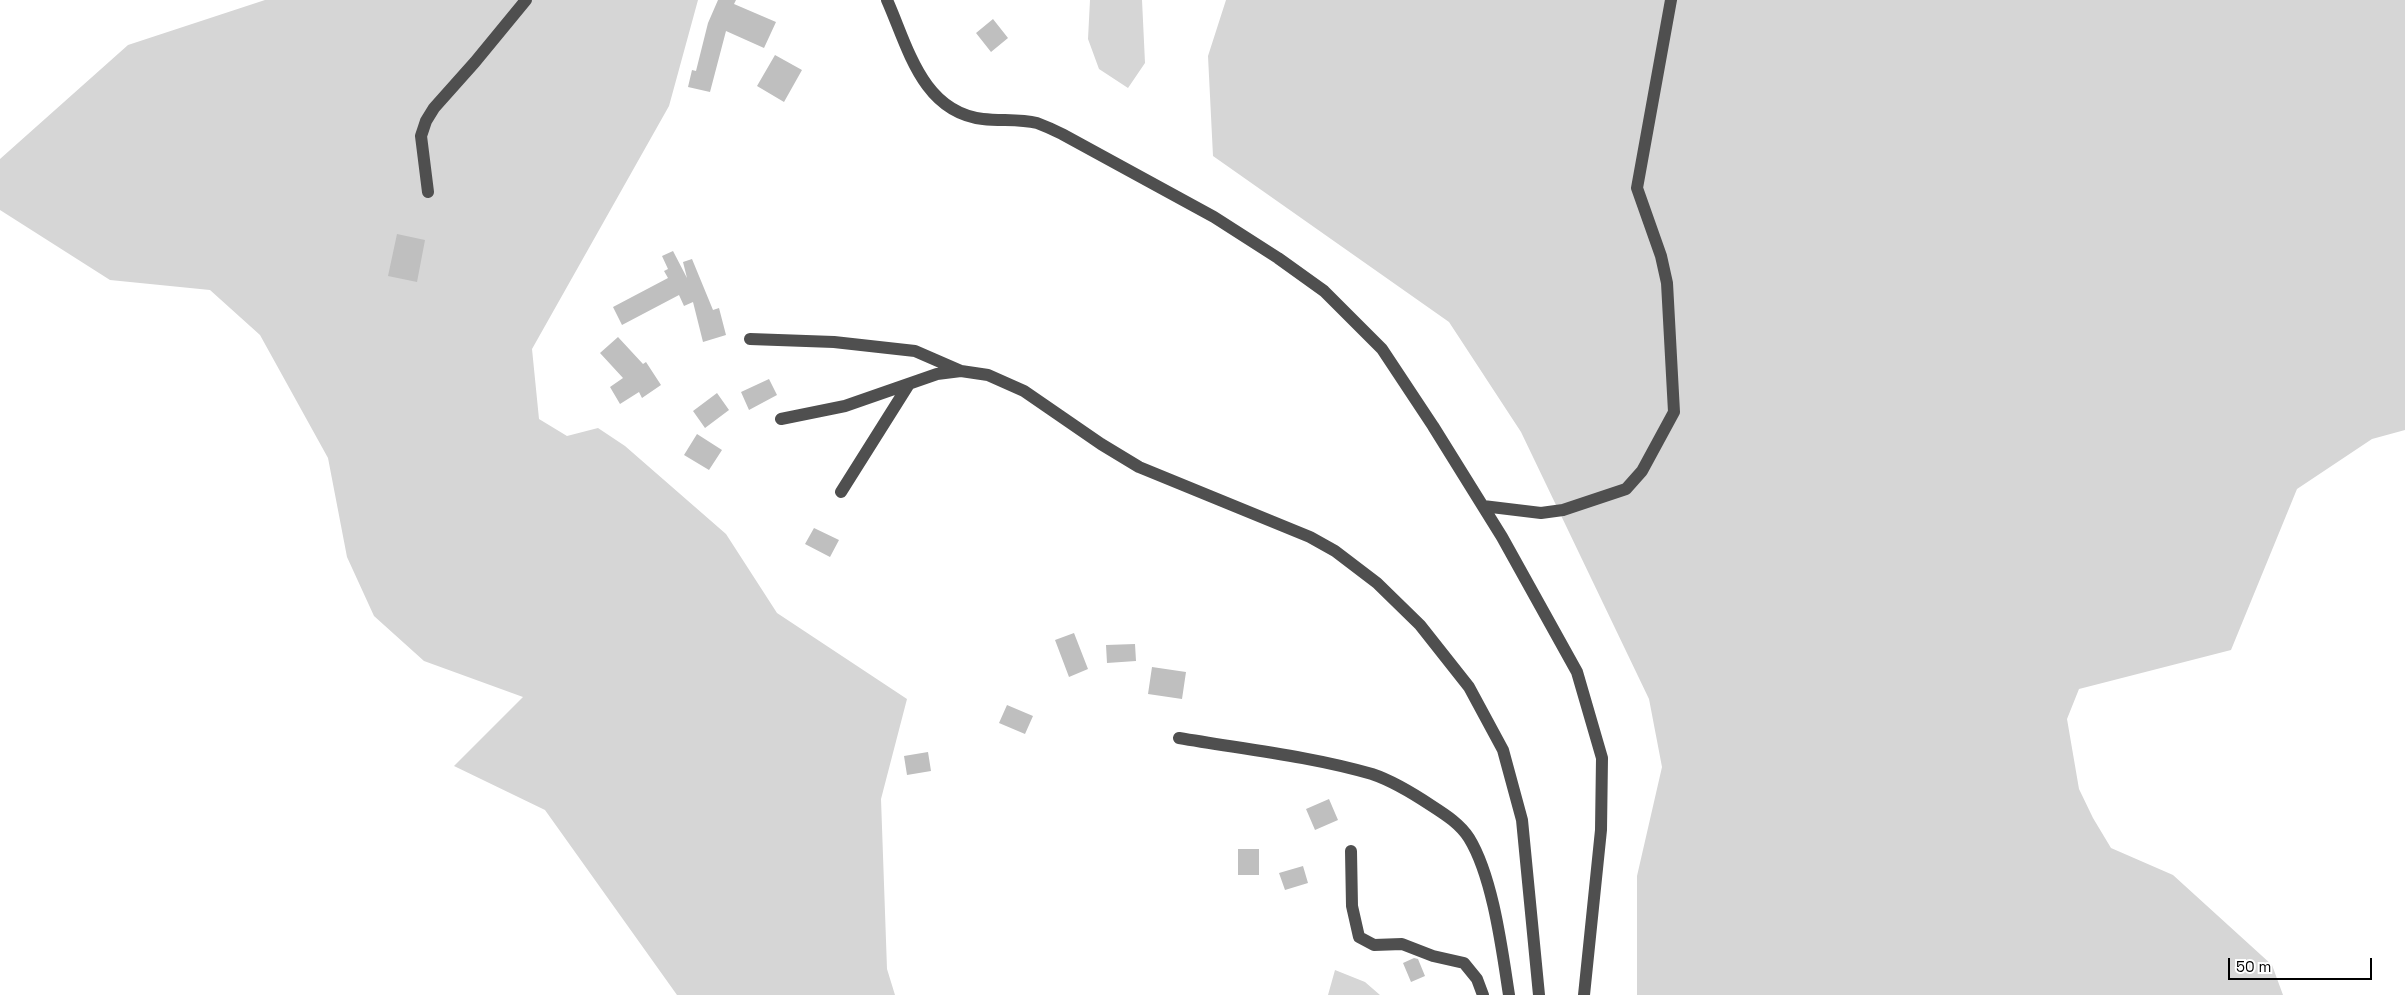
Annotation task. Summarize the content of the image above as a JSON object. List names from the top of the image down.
{
  "scale_bar": "50 m"
}
